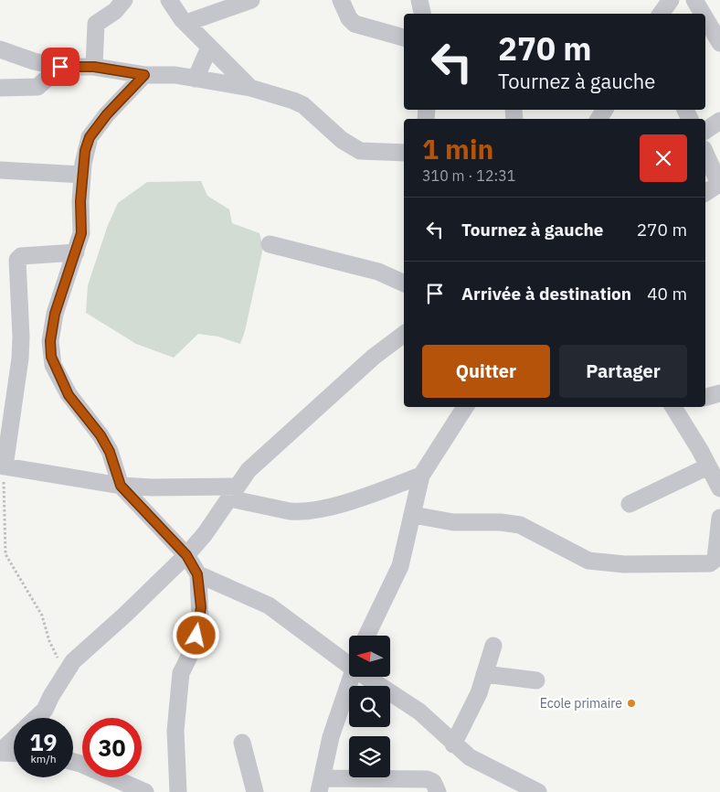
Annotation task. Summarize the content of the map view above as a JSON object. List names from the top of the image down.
{
  "places": ["Ecole primaire"],
  "north": "left",
  "page": {
    "turn": ["270 m", "Tournez à gauche"],
    "heading": ["1 min", "310 m · 12:31"],
    "list": [
      {
        "name": "Tournez à gauche",
        "value": "270 m"
      },
      {
        "name": "Arrivée à destination",
        "value": "40 m"
      }
    ],
    "buttons": ["Quitter", "Partager"],
    "speed": "19 km/h",
    "limit": "30"
  }
}
